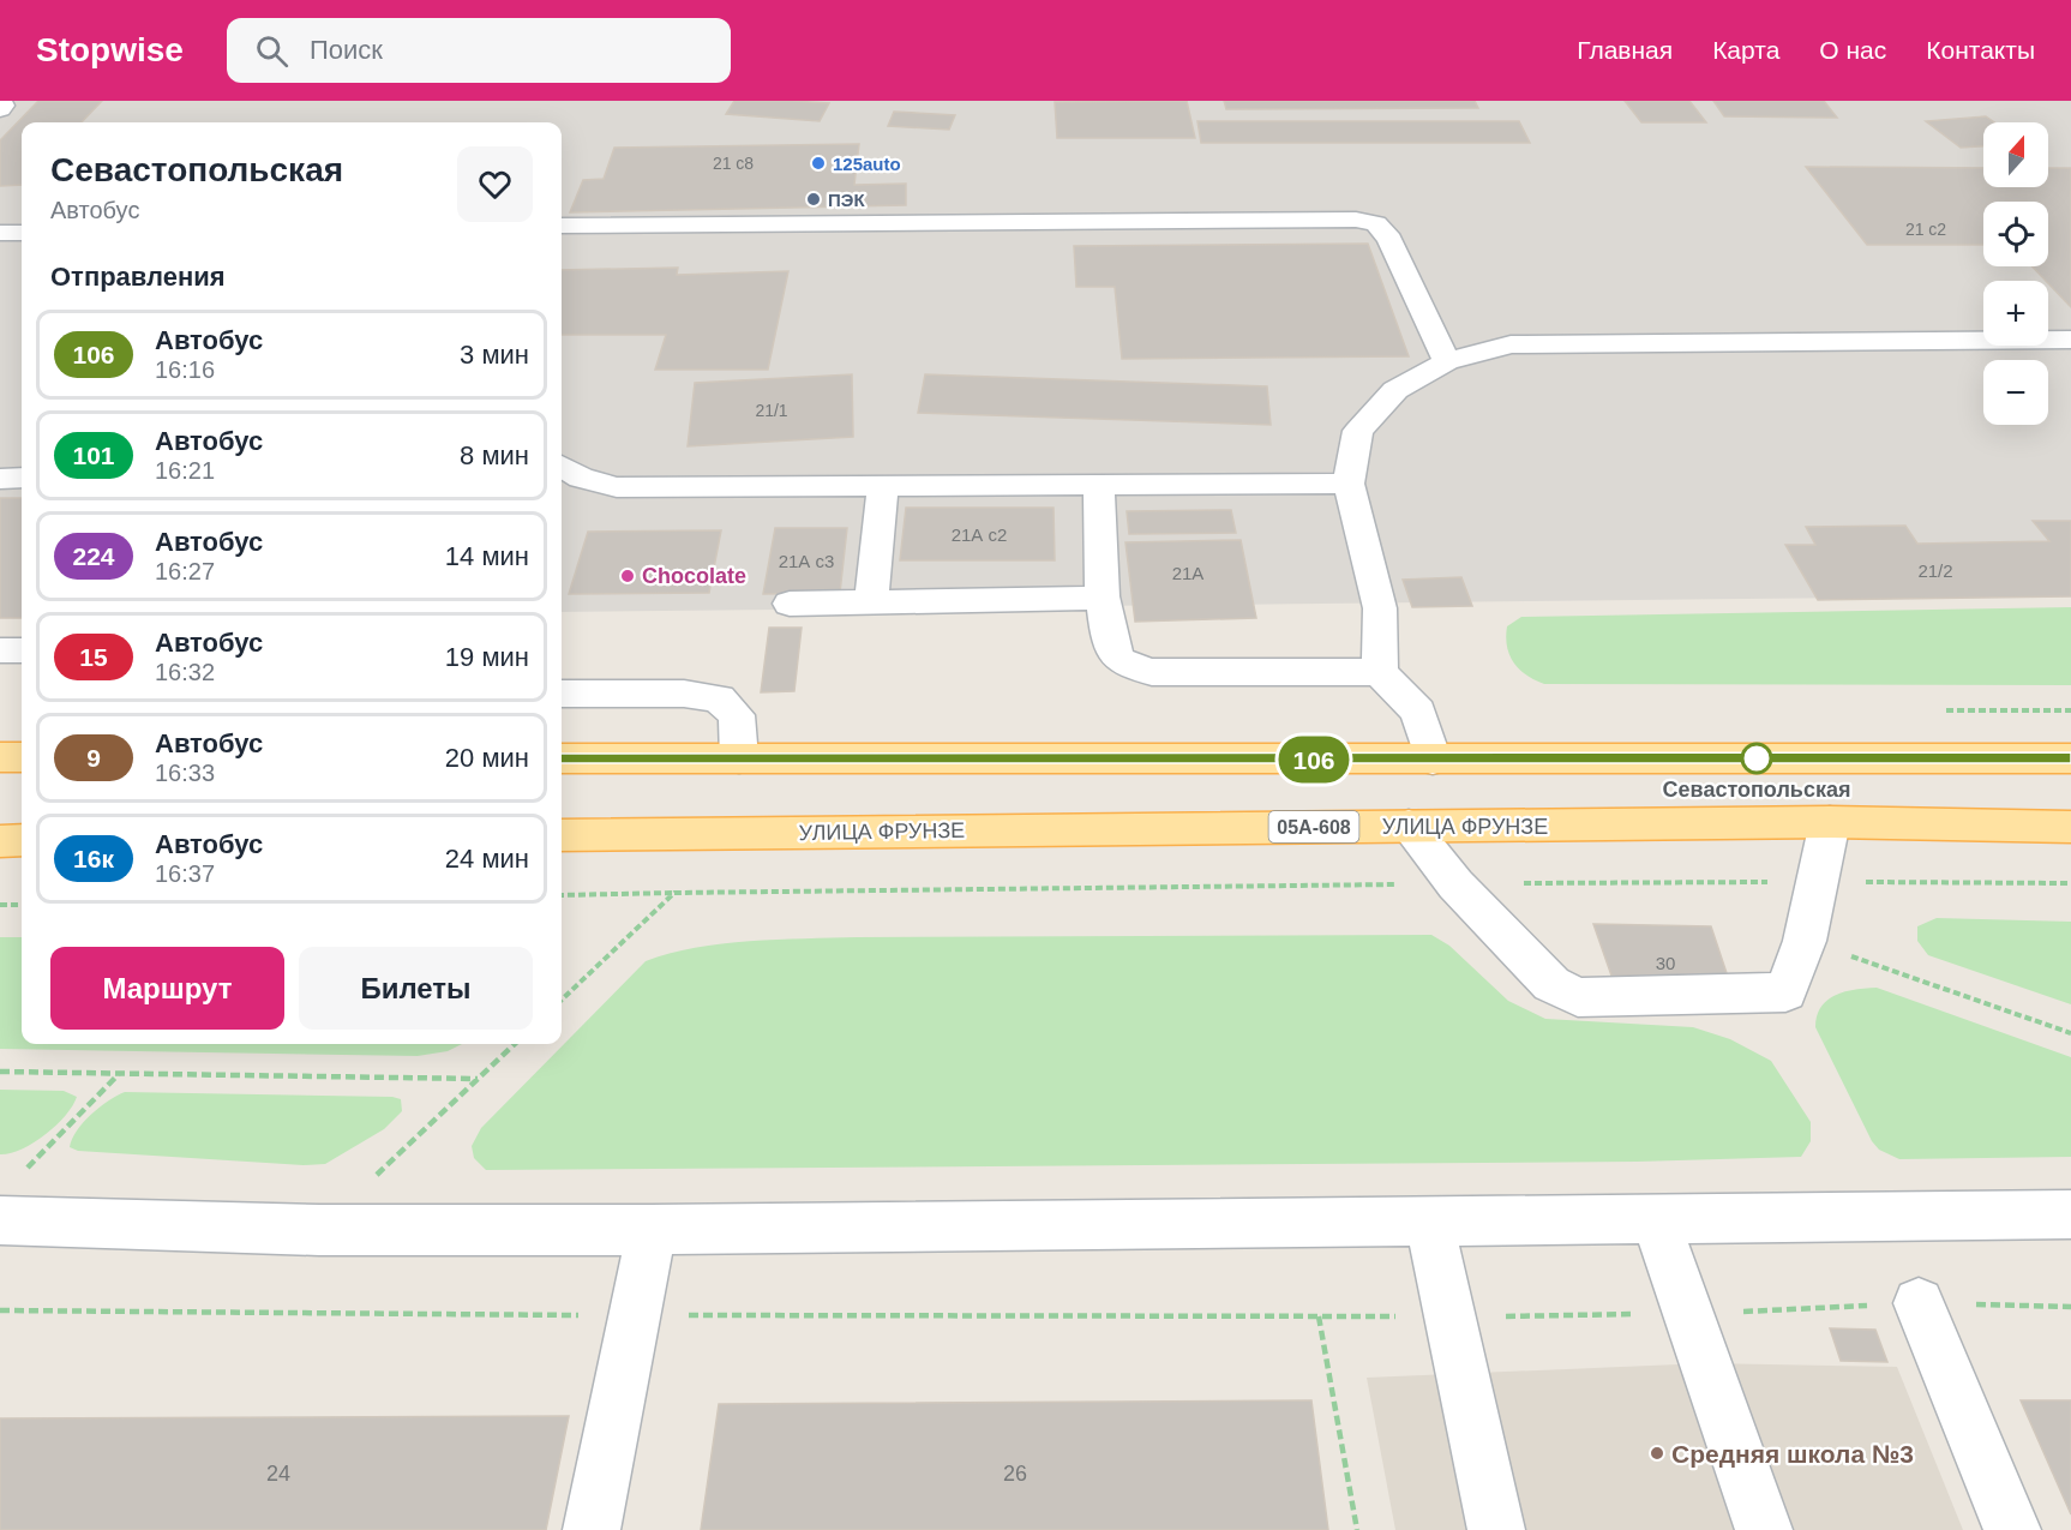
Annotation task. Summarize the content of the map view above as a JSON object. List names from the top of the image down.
{
  "streets": {
    "main road": ["05А-608", "УЛИЦА ФРУНЗЕ"]
  },
  "places": [
    "125auto",
    "ПЭК",
    "Chocolate",
    "Севастопольская",
    "Средняя школа №3"
  ],
  "lines": ["bus line 106"],
  "house_numbers": [
    "21 с8",
    "21 с2",
    "21/1",
    "21А с2",
    "21А с3",
    "21/2",
    "21А",
    "30",
    "24",
    "26"
  ],
  "north": "top",
  "page": {
    "header": "Stopwise",
    "search": "Поиск",
    "nav": [
      "Главная",
      "Карта",
      "О нас",
      "Контакты"
    ],
    "on_map": "106",
    "map_buttons": ["+", "−"],
    "heading": [
      ["Севастопольская", "Автобус"],
      "Отправления"
    ],
    "list": [
      {
        "mark": "106",
        "name": "Автобус",
        "note": "16:16",
        "value": "3 мин"
      },
      {
        "mark": "101",
        "name": "Автобус",
        "note": "16:21",
        "value": "8 мин"
      },
      {
        "mark": "224",
        "name": "Автобус",
        "note": "16:27",
        "value": "14 мин"
      },
      {
        "mark": "15",
        "name": "Автобус",
        "note": "16:32",
        "value": "19 мин"
      },
      {
        "mark": "9",
        "name": "Автобус",
        "note": "16:33",
        "value": "20 мин"
      },
      {
        "mark": "16к",
        "name": "Автобус",
        "note": "16:37",
        "value": "24 мин"
      }
    ],
    "buttons": ["Маршрут", "Билеты"]
  }
}
